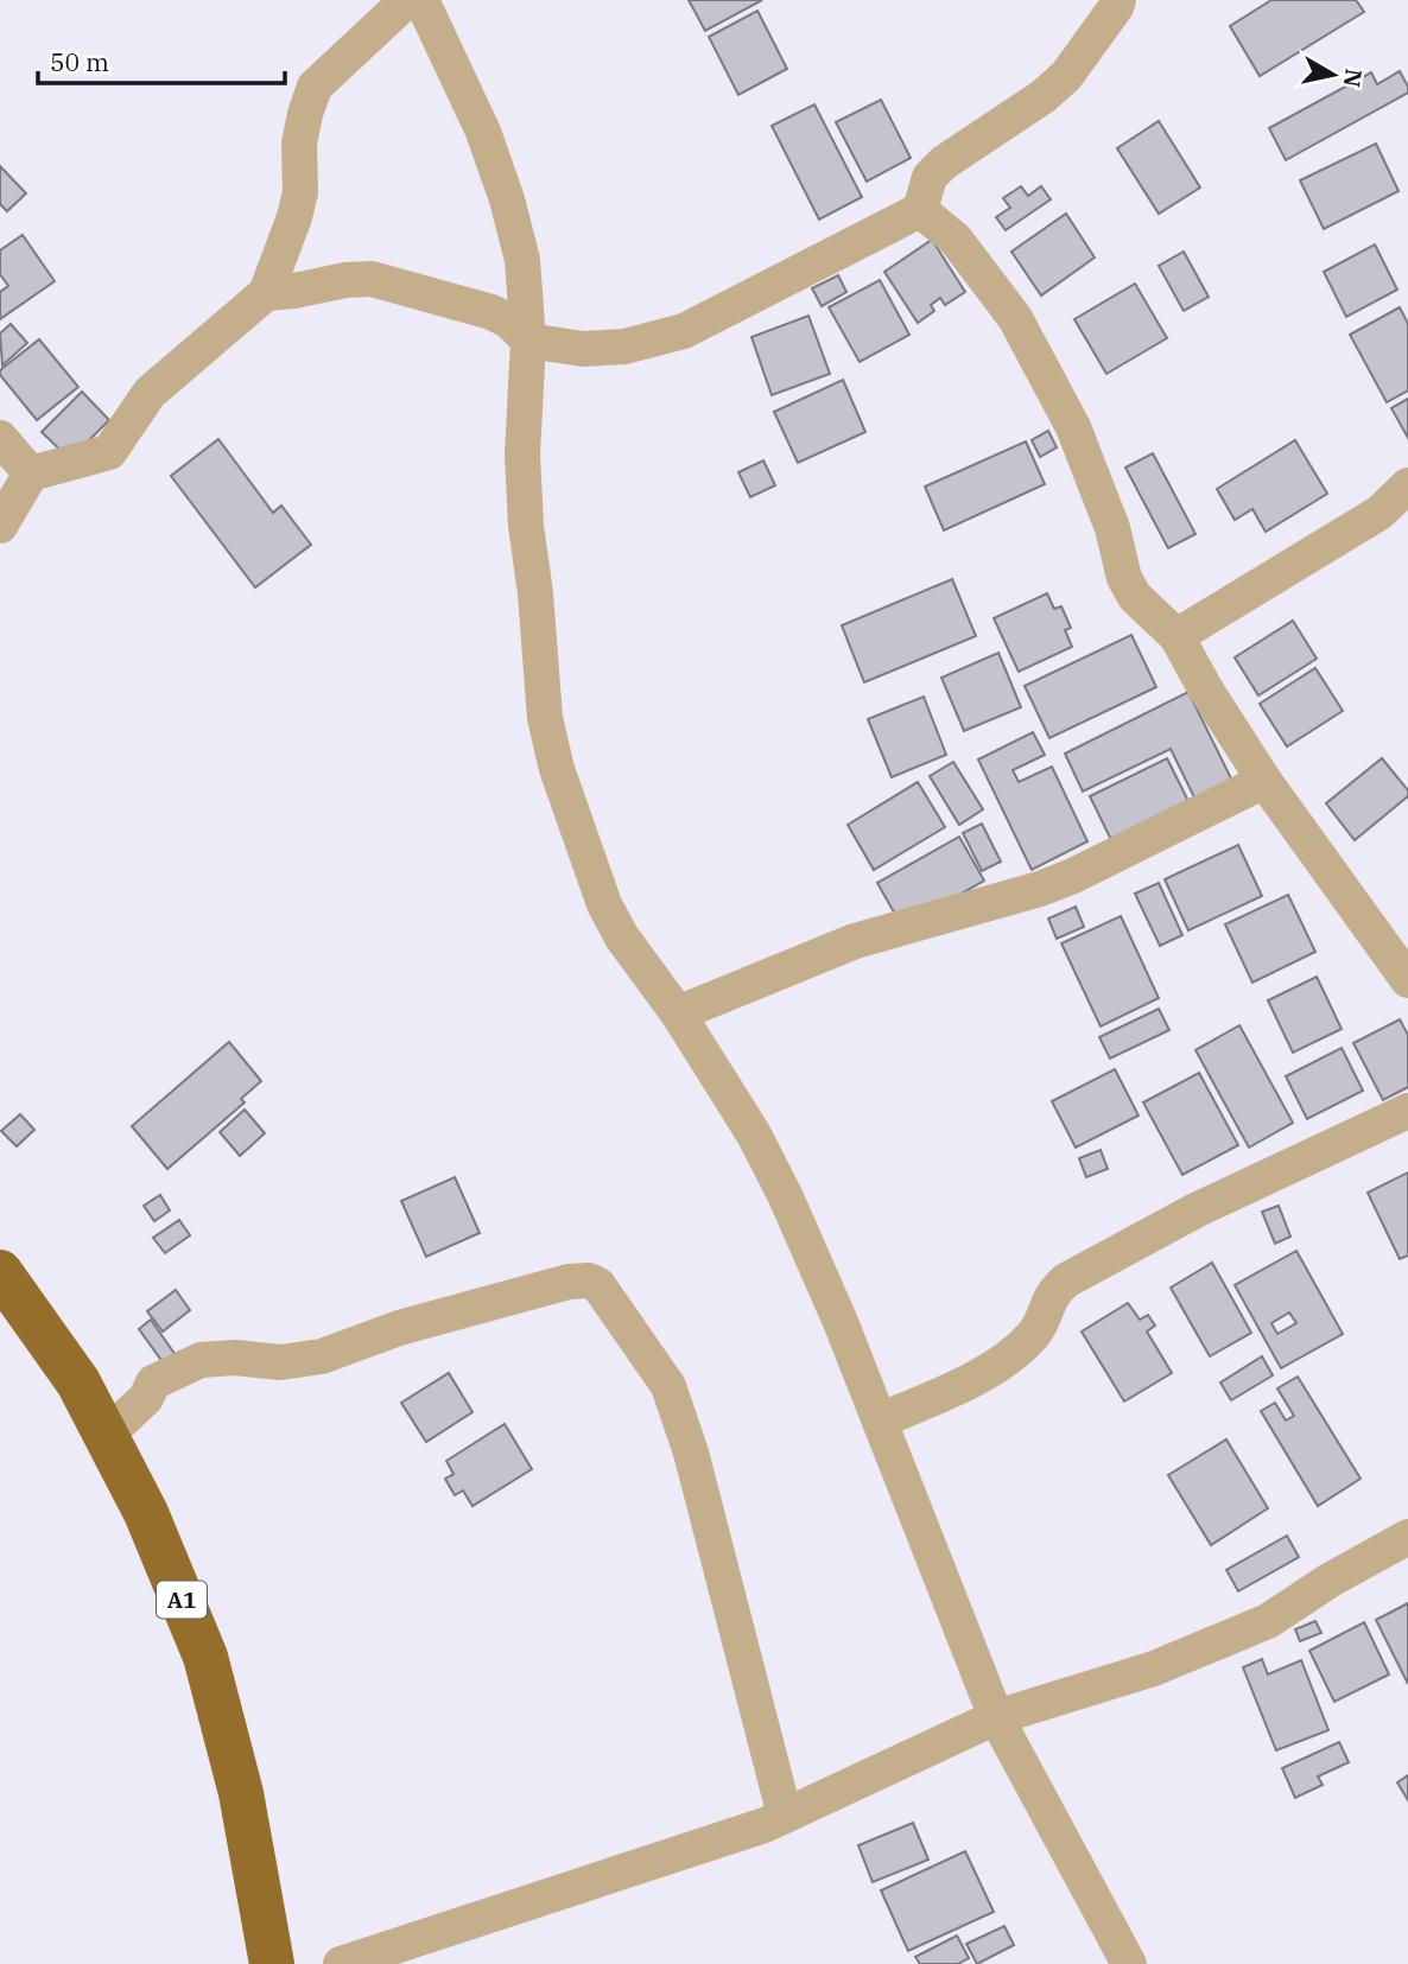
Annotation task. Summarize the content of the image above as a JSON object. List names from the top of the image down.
{
  "streets": {
    "highway": ["A1"]
  },
  "scale_bar": "50 m",
  "north": "right"
}
